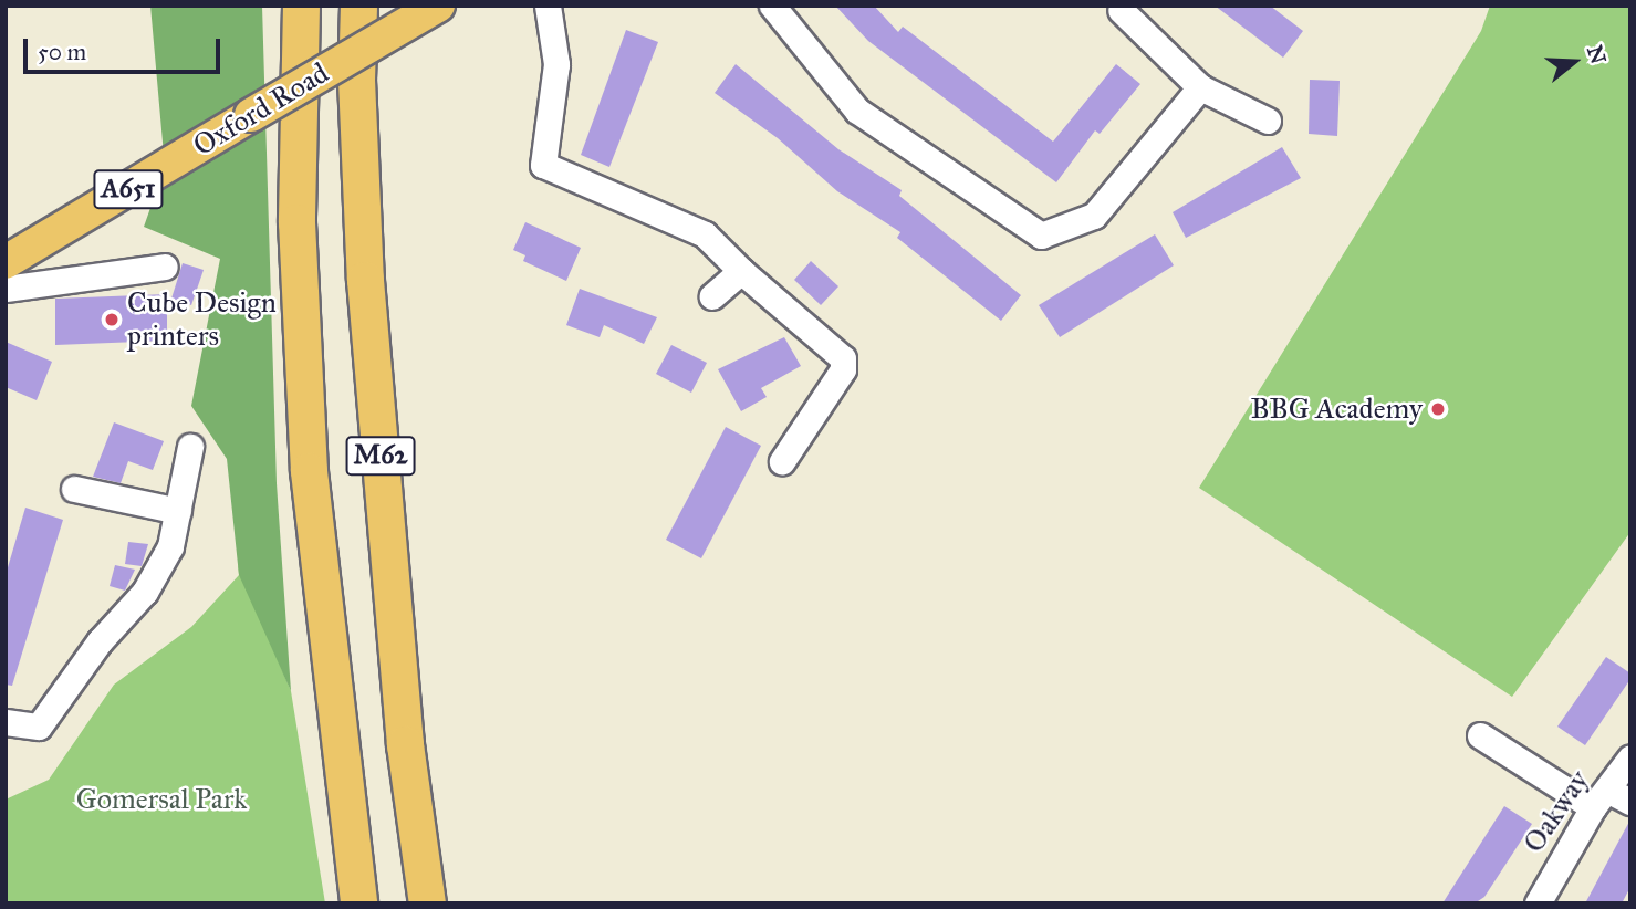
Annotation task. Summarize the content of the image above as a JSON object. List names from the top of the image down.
{
  "streets": {
    "highway": ["M62"],
    "main road": ["Oxford Road", "A651"],
    "street": ["Oakway"]
  },
  "parks": ["Gomersal Park"],
  "places": ["Cube Design printers", "BBG Academy"],
  "scale_bar": "50 m",
  "north": "right"
}
